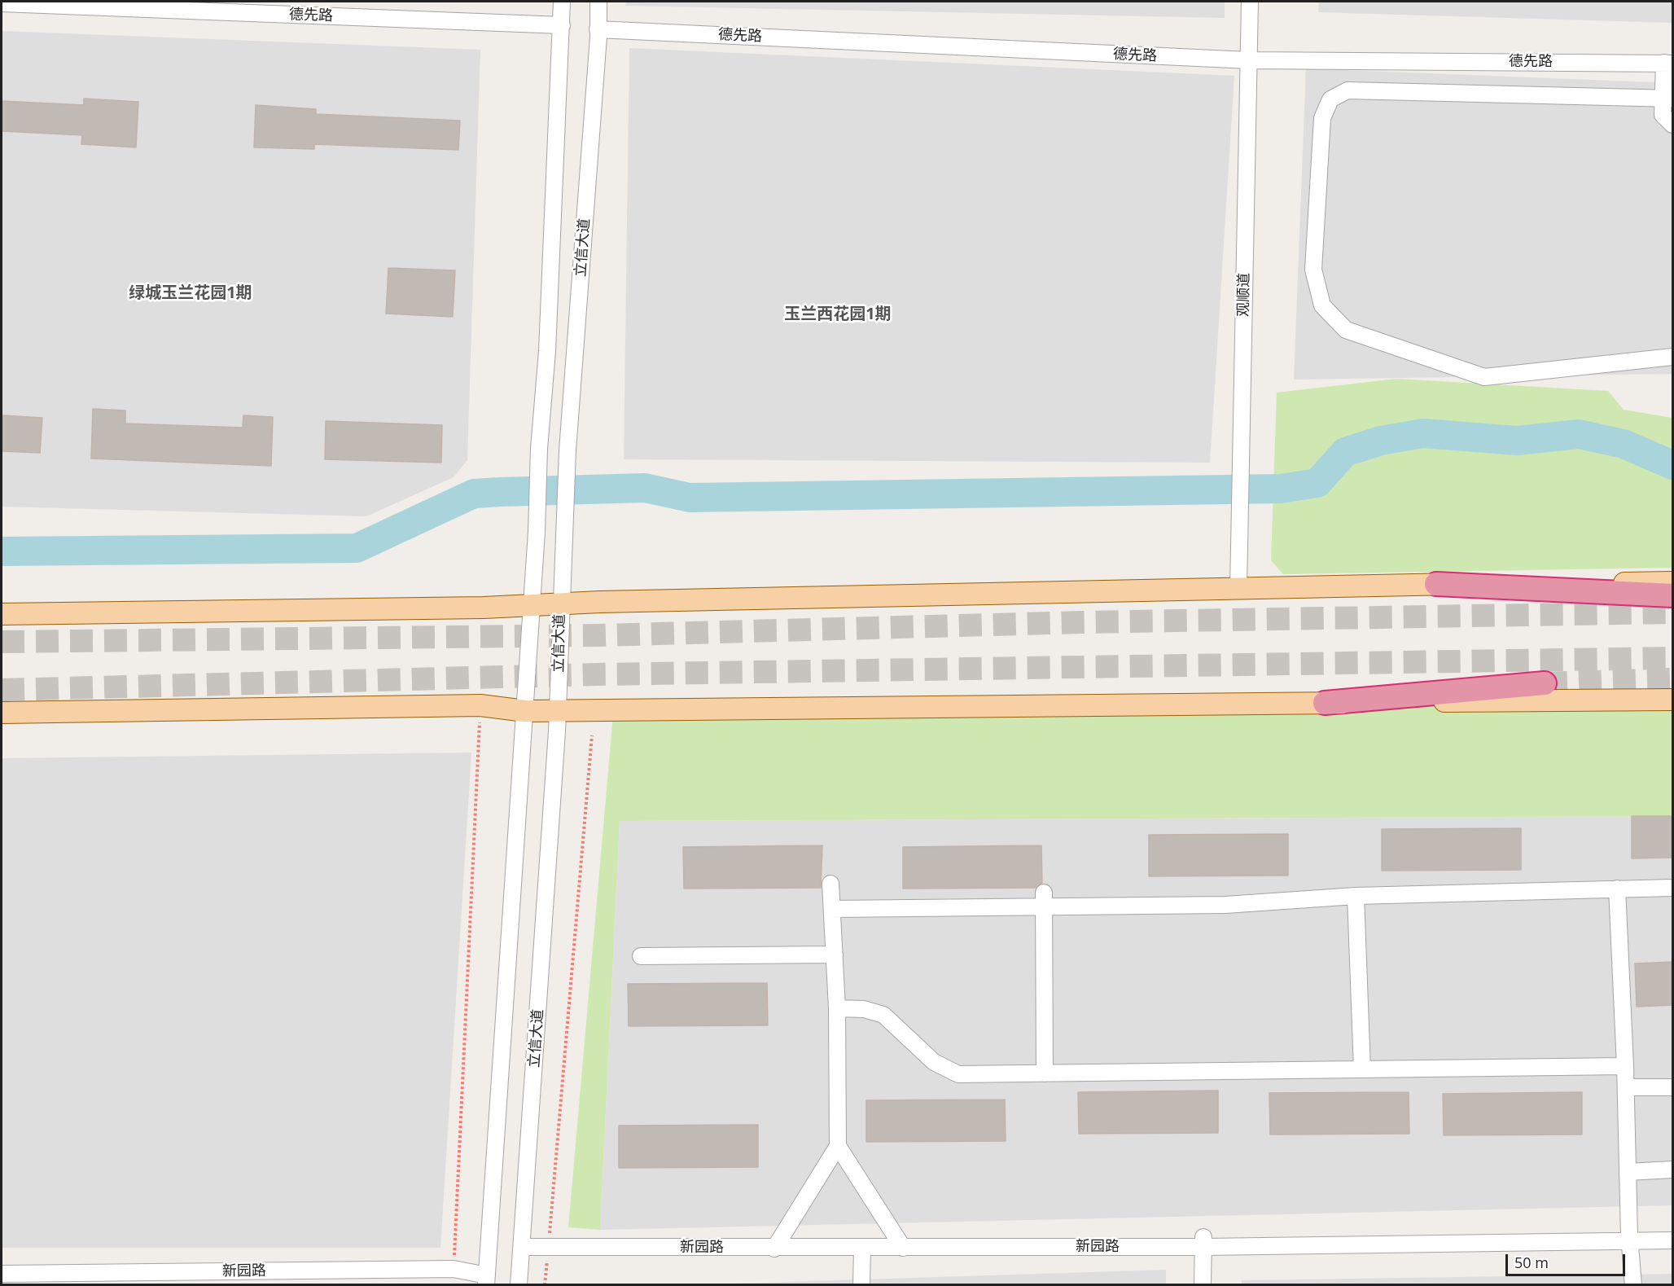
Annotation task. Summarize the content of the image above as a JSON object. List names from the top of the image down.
{
  "streets": {
    "street": [
      "德先路",
      "立信大道",
      "观顺道",
      "新园路"
    ]
  },
  "crossings": [
    ["德先路", "立信大道"],
    ["德先路", "观顺道"],
    ["立信大道", "新园路"]
  ],
  "districts": ["绿城玉兰花园1期", "玉兰西花园1期"],
  "scale_bar": "50 m"
}
